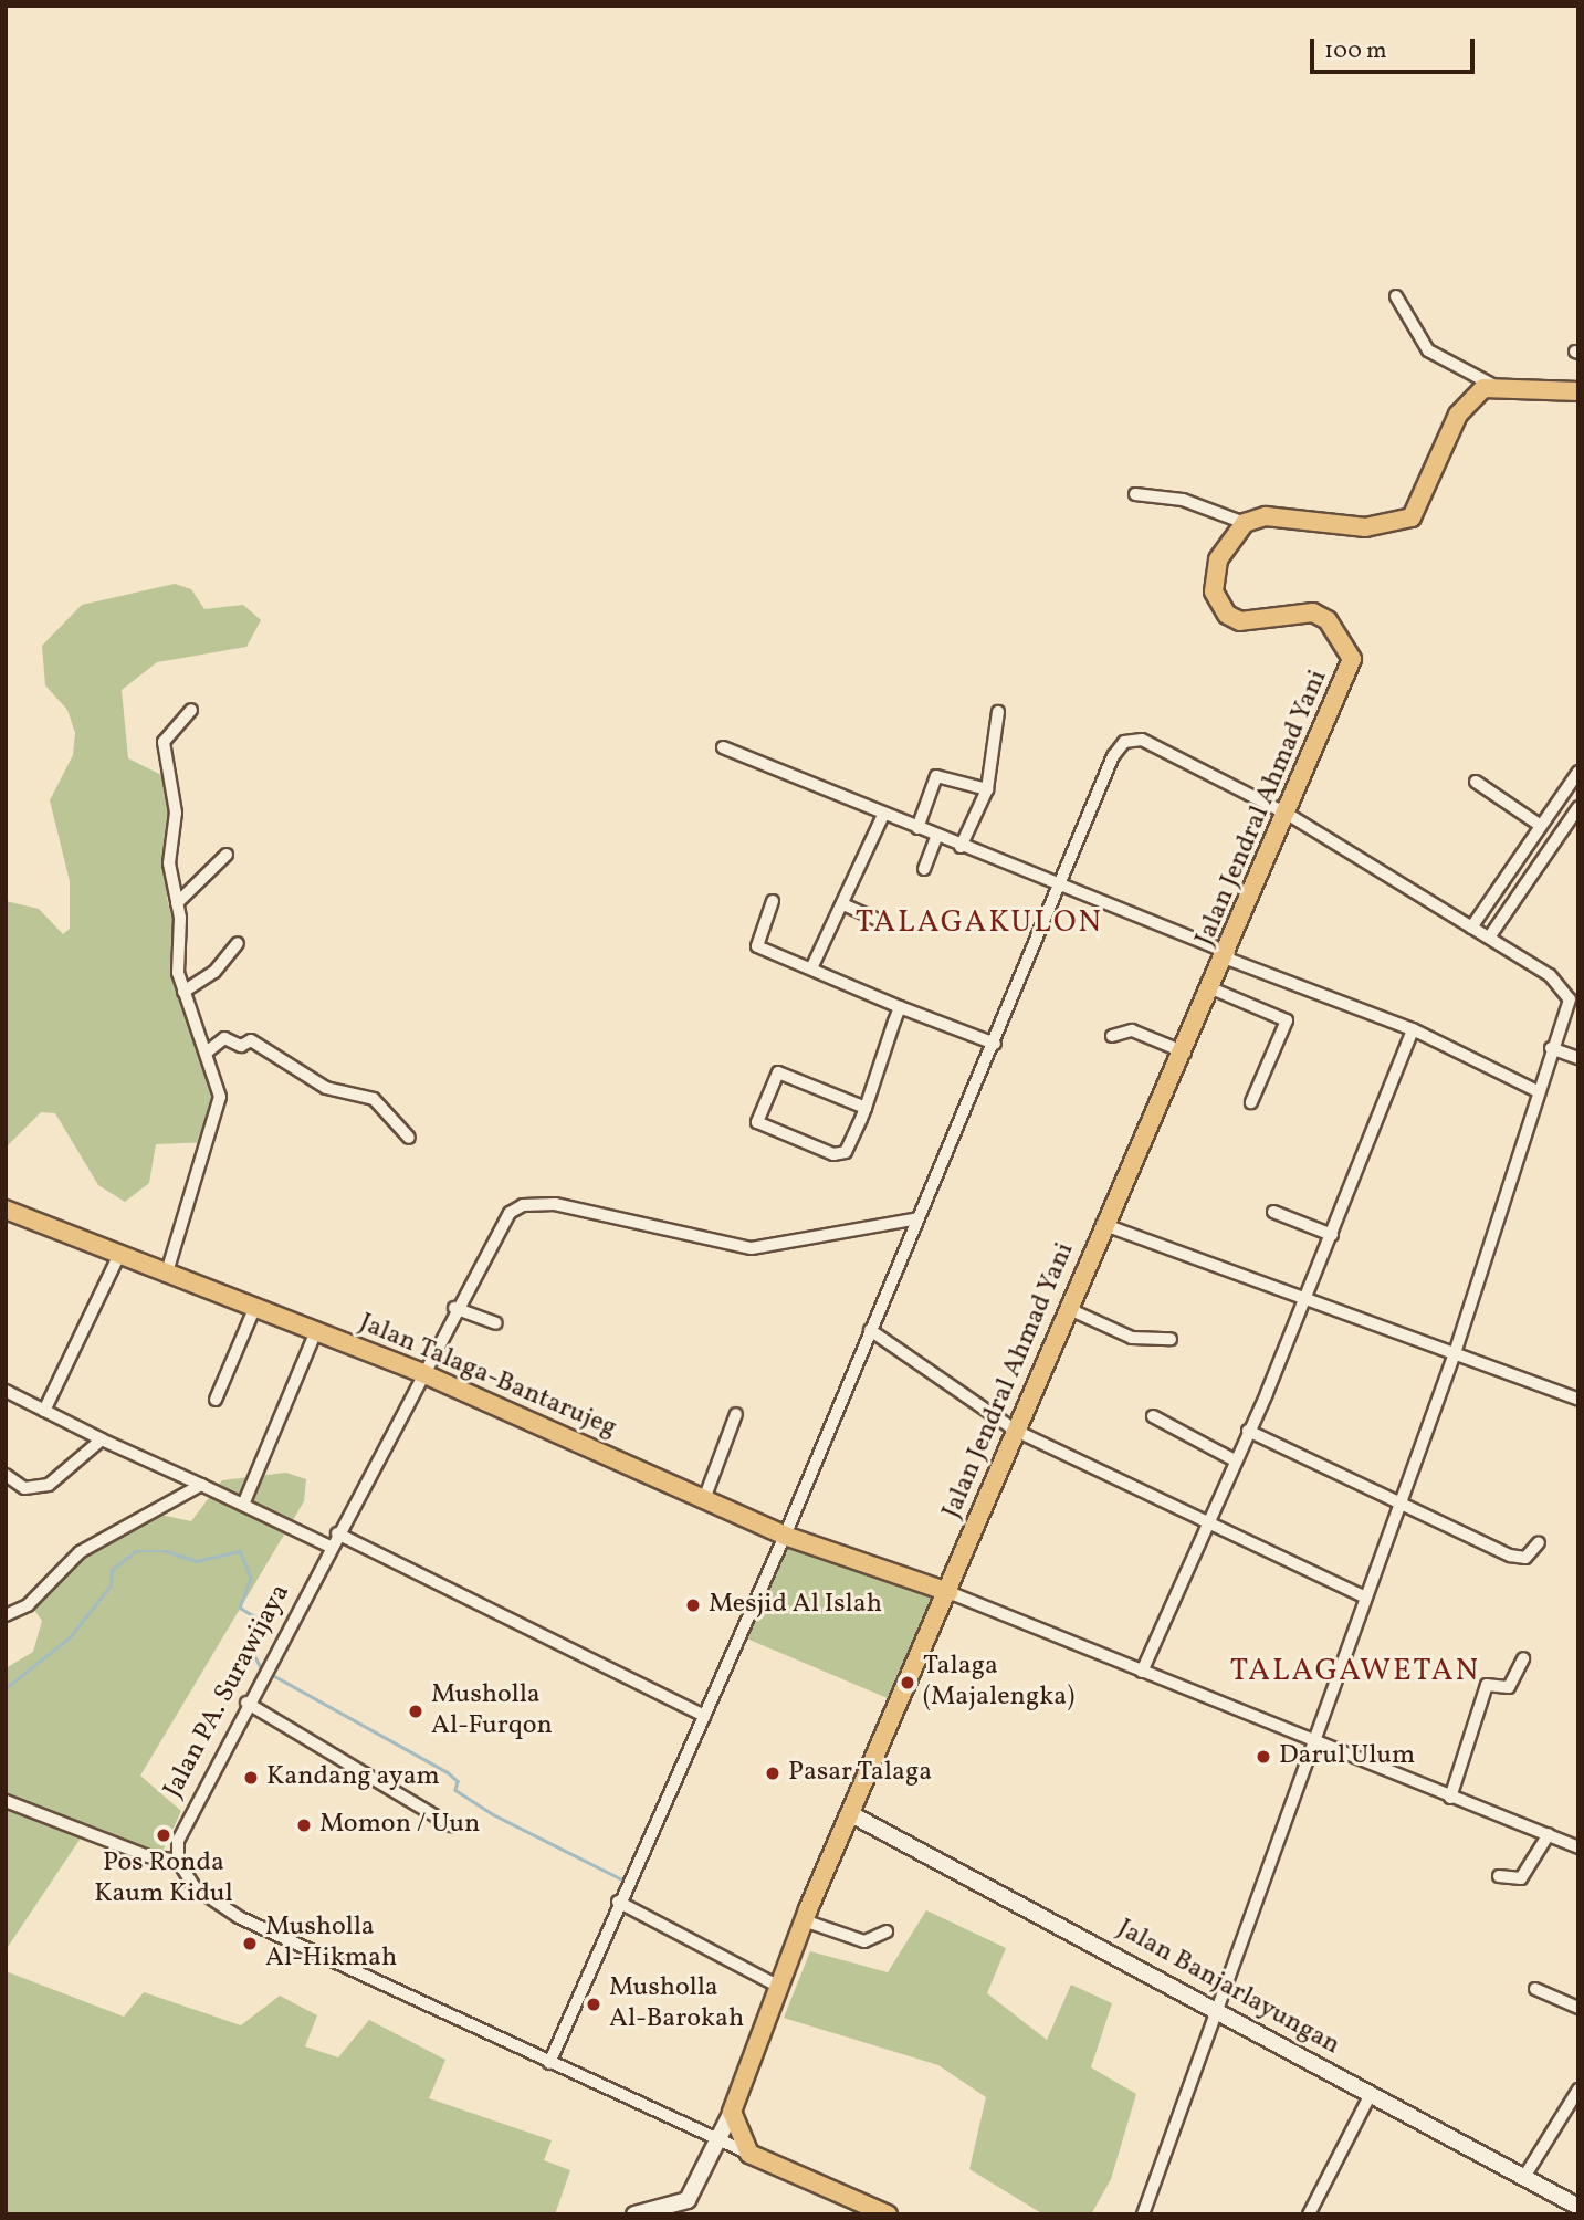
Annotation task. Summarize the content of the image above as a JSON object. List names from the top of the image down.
{
  "streets": {
    "main road": ["Jalan Jendral Ahmad Yani", "Jalan Talaga-Bantarujeg"],
    "street": ["Jalan PA. Surawijaya", "Jalan Banjarlayungan"]
  },
  "crossings": [
    ["Jalan Jendral Ahmad Yani", "Jalan Talaga-Bantarujeg"],
    ["Jalan Jendral Ahmad Yani", "Jalan Banjarlayungan"],
    ["Jalan Talaga-Bantarujeg", "Jalan PA. Surawijaya"]
  ],
  "districts": ["TALAGAKULON", "TALAGAWETAN"],
  "places": [
    "Mesjid Al Islah",
    "Talaga (Majalengka)",
    "Musholla Al-Furqon",
    "Darul Ulum",
    "Pasar Talaga",
    "Kandang ayam",
    "Momon / Uun",
    "Pos Ronda Kaum Kidul",
    "Musholla Al-Hikmah",
    "Musholla Al-Barokah"
  ],
  "scale_bar": "100 m"
}
